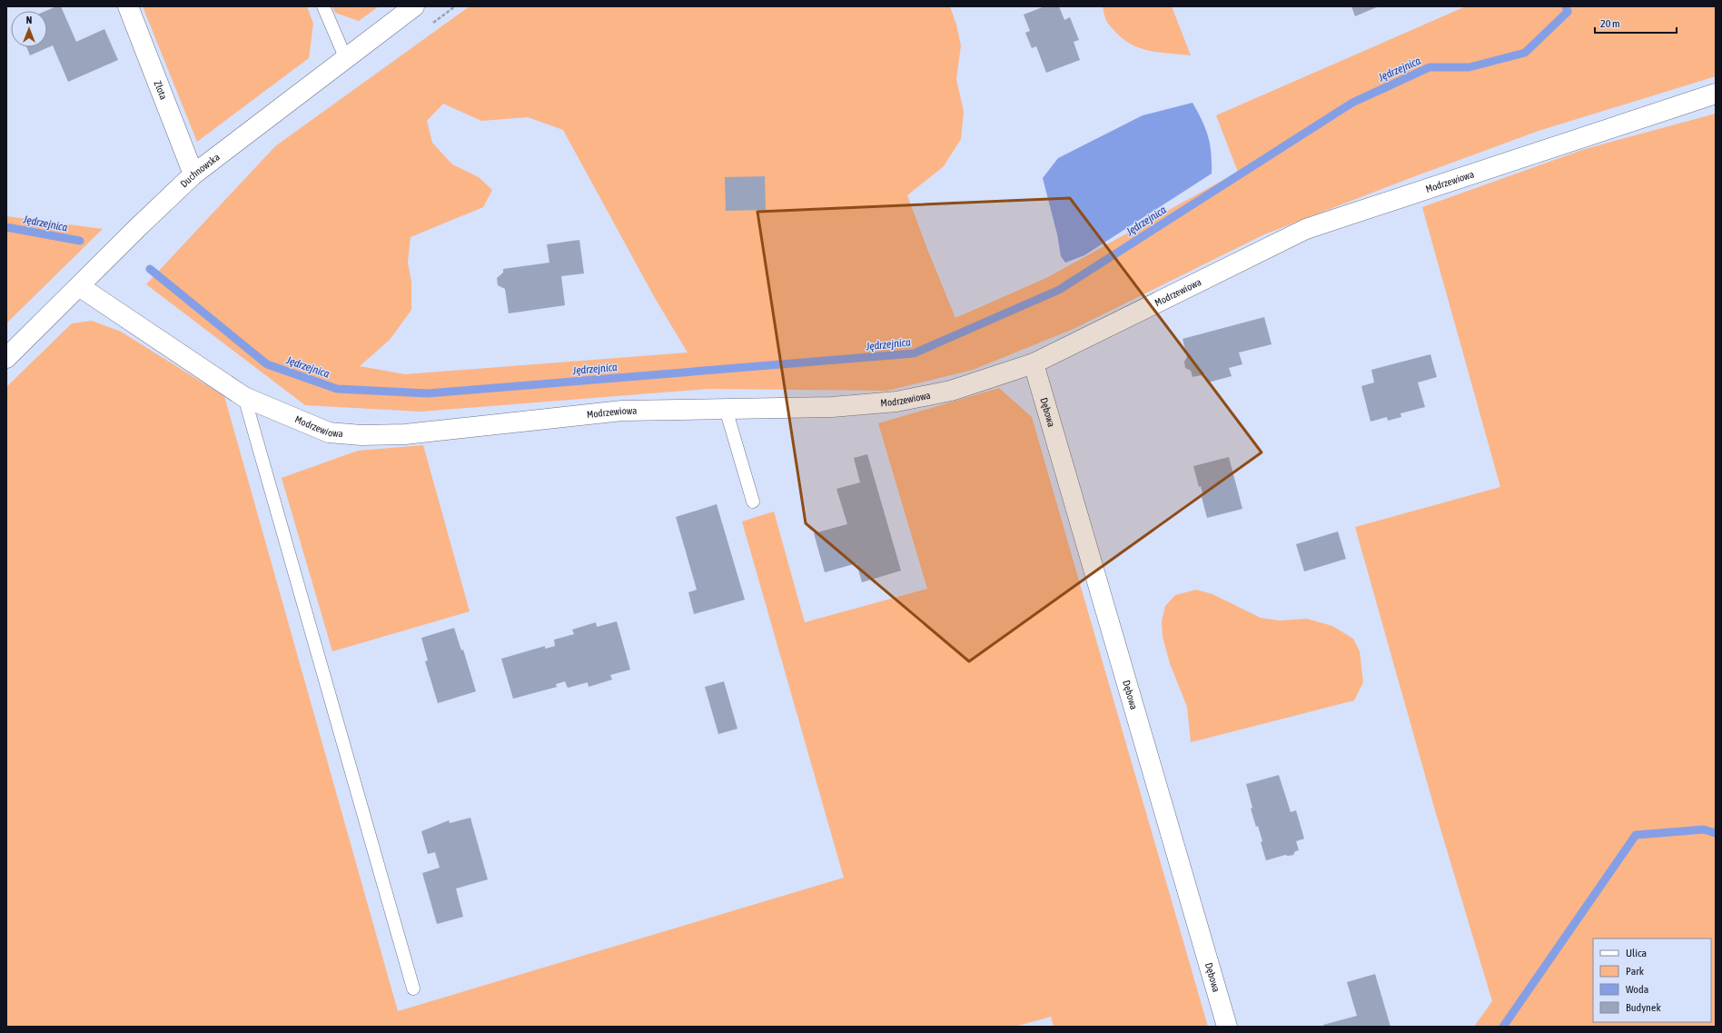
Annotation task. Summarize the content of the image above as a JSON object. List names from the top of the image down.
{
  "streets": {
    "street": [
      "Złota",
      "Duchnowska",
      "Modrzewiowa",
      "Dębowa"
    ]
  },
  "crossings": [
    ["Złota", "Duchnowska"],
    ["Duchnowska", "Modrzewiowa"],
    ["Modrzewiowa", "Dębowa"]
  ],
  "water": ["Jędrzejnica"],
  "legend": [
    "Ulica",
    "Park",
    "Woda",
    "Budynek"
  ],
  "scale_bar": "20 m",
  "north": "top"
}
